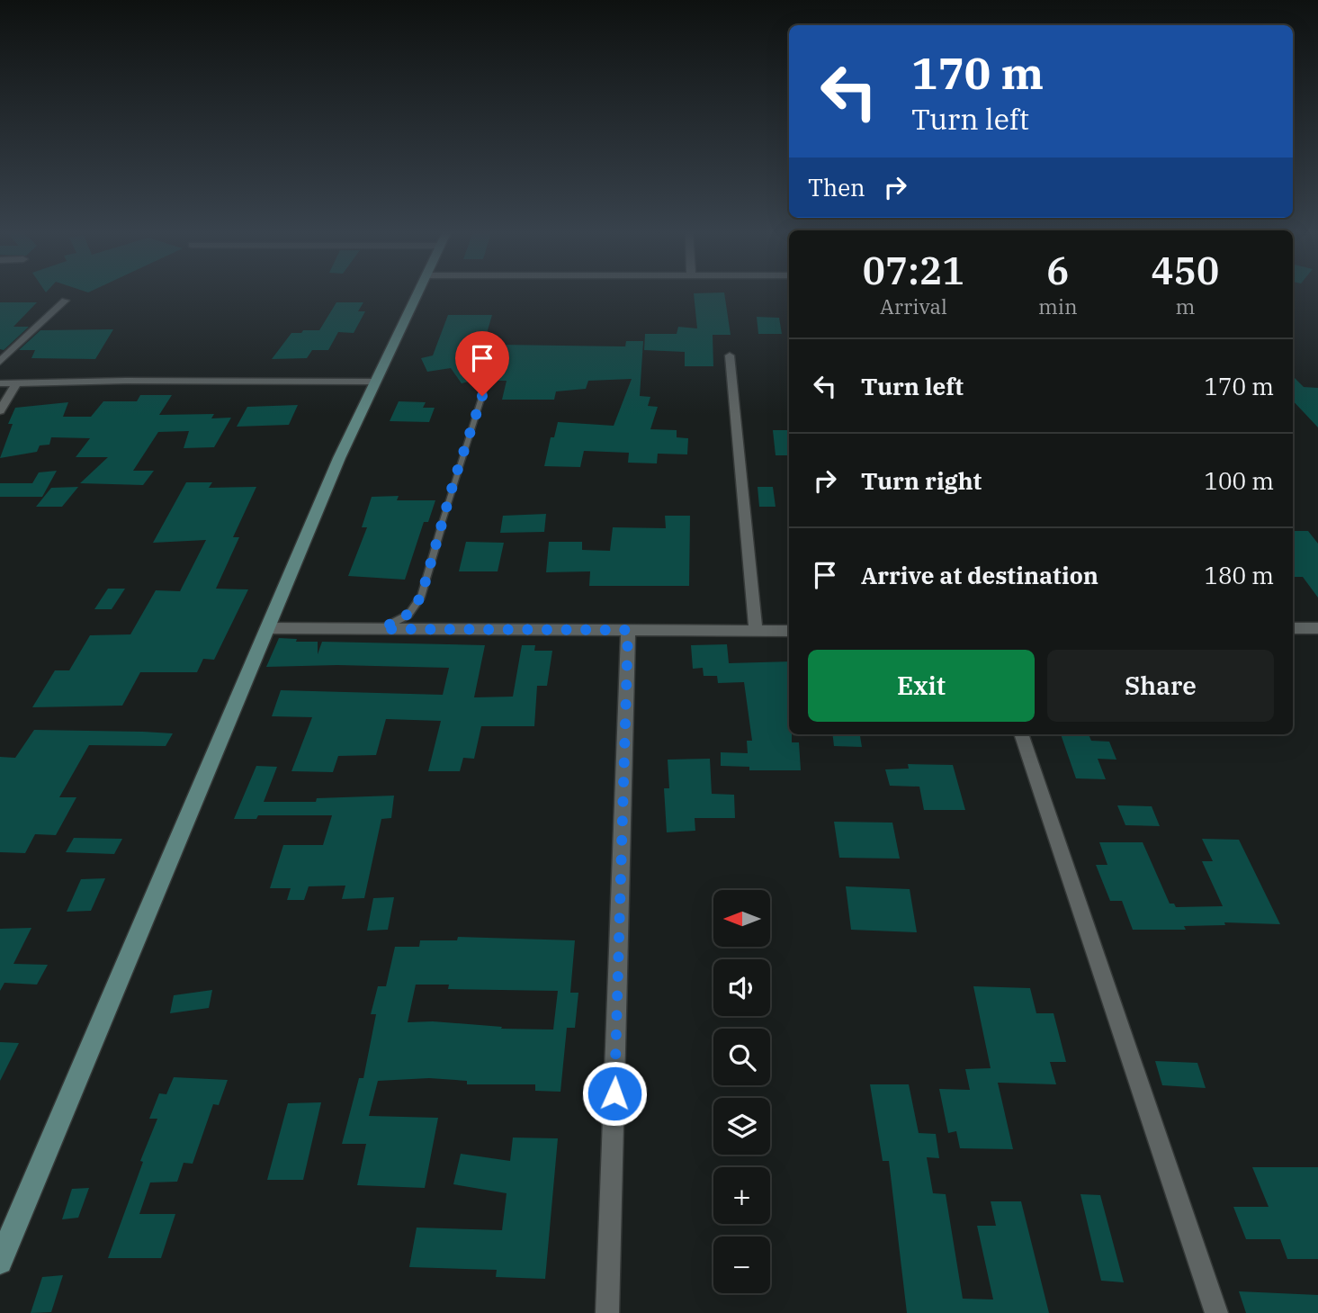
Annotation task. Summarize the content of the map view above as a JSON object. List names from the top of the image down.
{
  "north": "left",
  "page": {
    "turn": ["170 m", "Turn left"],
    "then": "Then",
    "eta": [
      "07:21",
      "Arrival",
      "6",
      "min",
      "450",
      "m"
    ],
    "list": [
      {
        "name": "Turn left",
        "value": "170 m"
      },
      {
        "name": "Turn right",
        "value": "100 m"
      },
      {
        "name": "Arrive at destination",
        "value": "180 m"
      }
    ],
    "buttons": ["Exit", "Share"],
    "map_buttons": ["+", "−"]
  }
}
